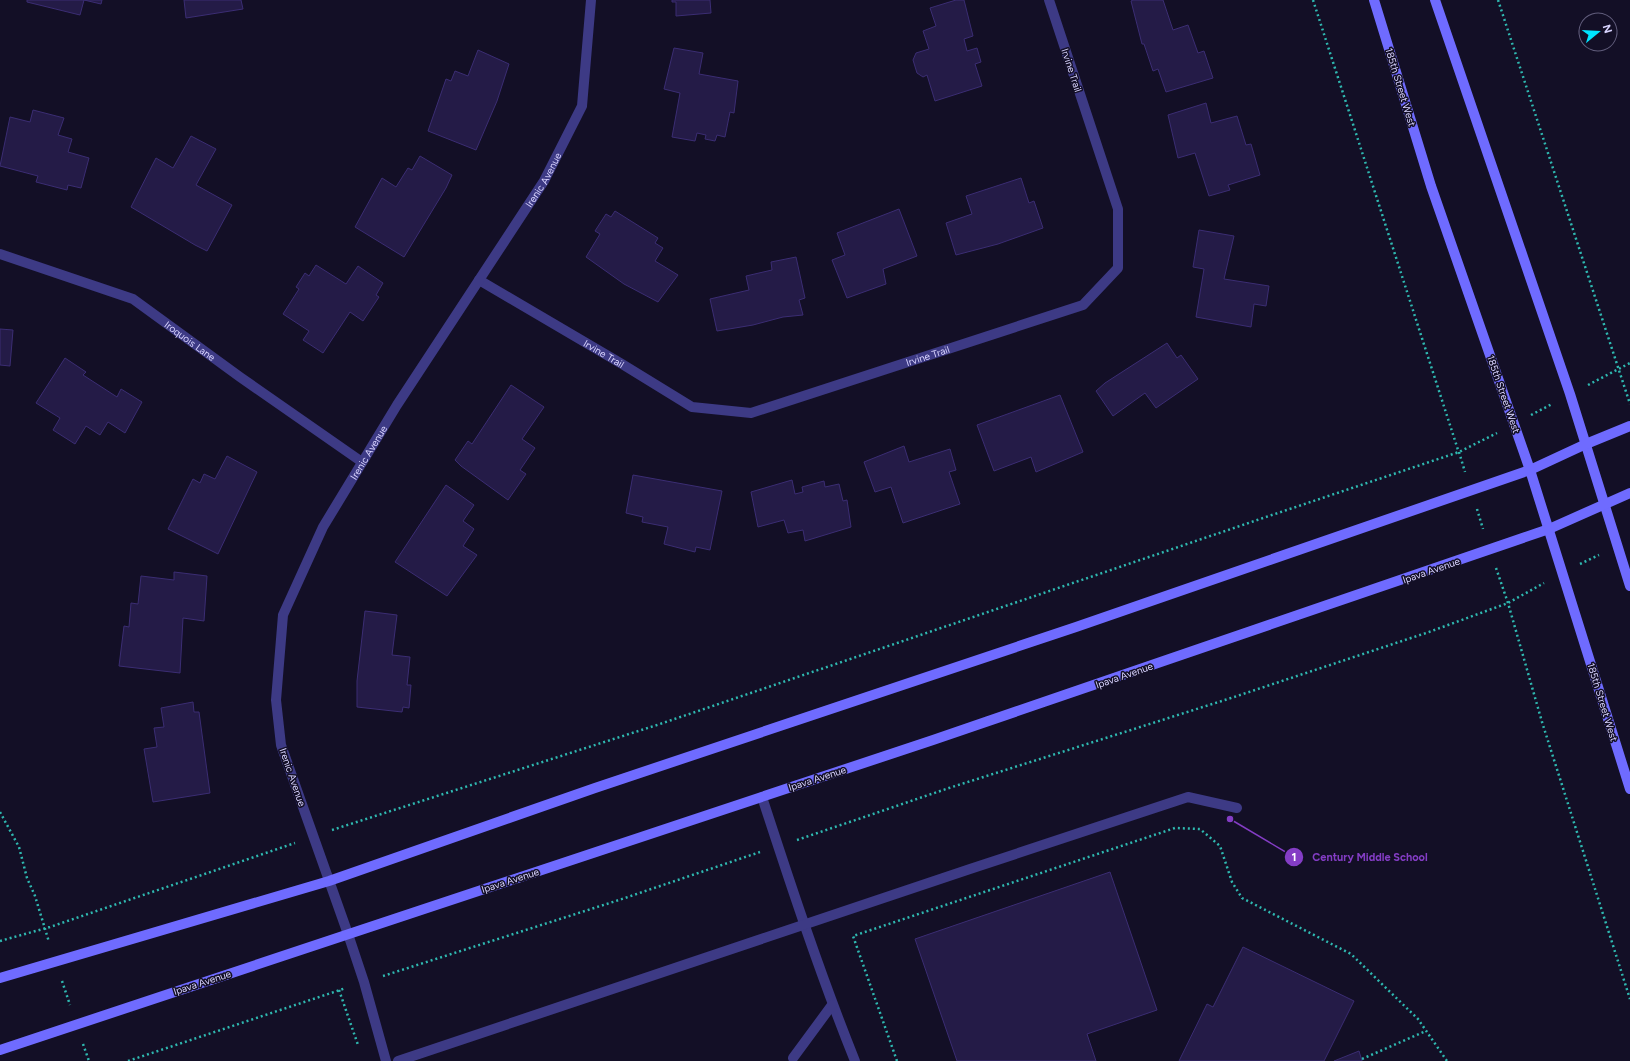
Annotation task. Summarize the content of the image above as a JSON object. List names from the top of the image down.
{
  "streets": {
    "street": [
      "Irvine Trail",
      "185th Street West",
      "Irenic Avenue",
      "Iroquois Lane",
      "Ipava Avenue"
    ]
  },
  "crossings": [
    ["Irvine Trail", "Irenic Avenue"],
    ["185th Street West", "Ipava Avenue"],
    ["Irenic Avenue", "Iroquois Lane"],
    ["Irenic Avenue", "Ipava Avenue"]
  ],
  "places": ["Century Middle School"],
  "north": "right"
}
